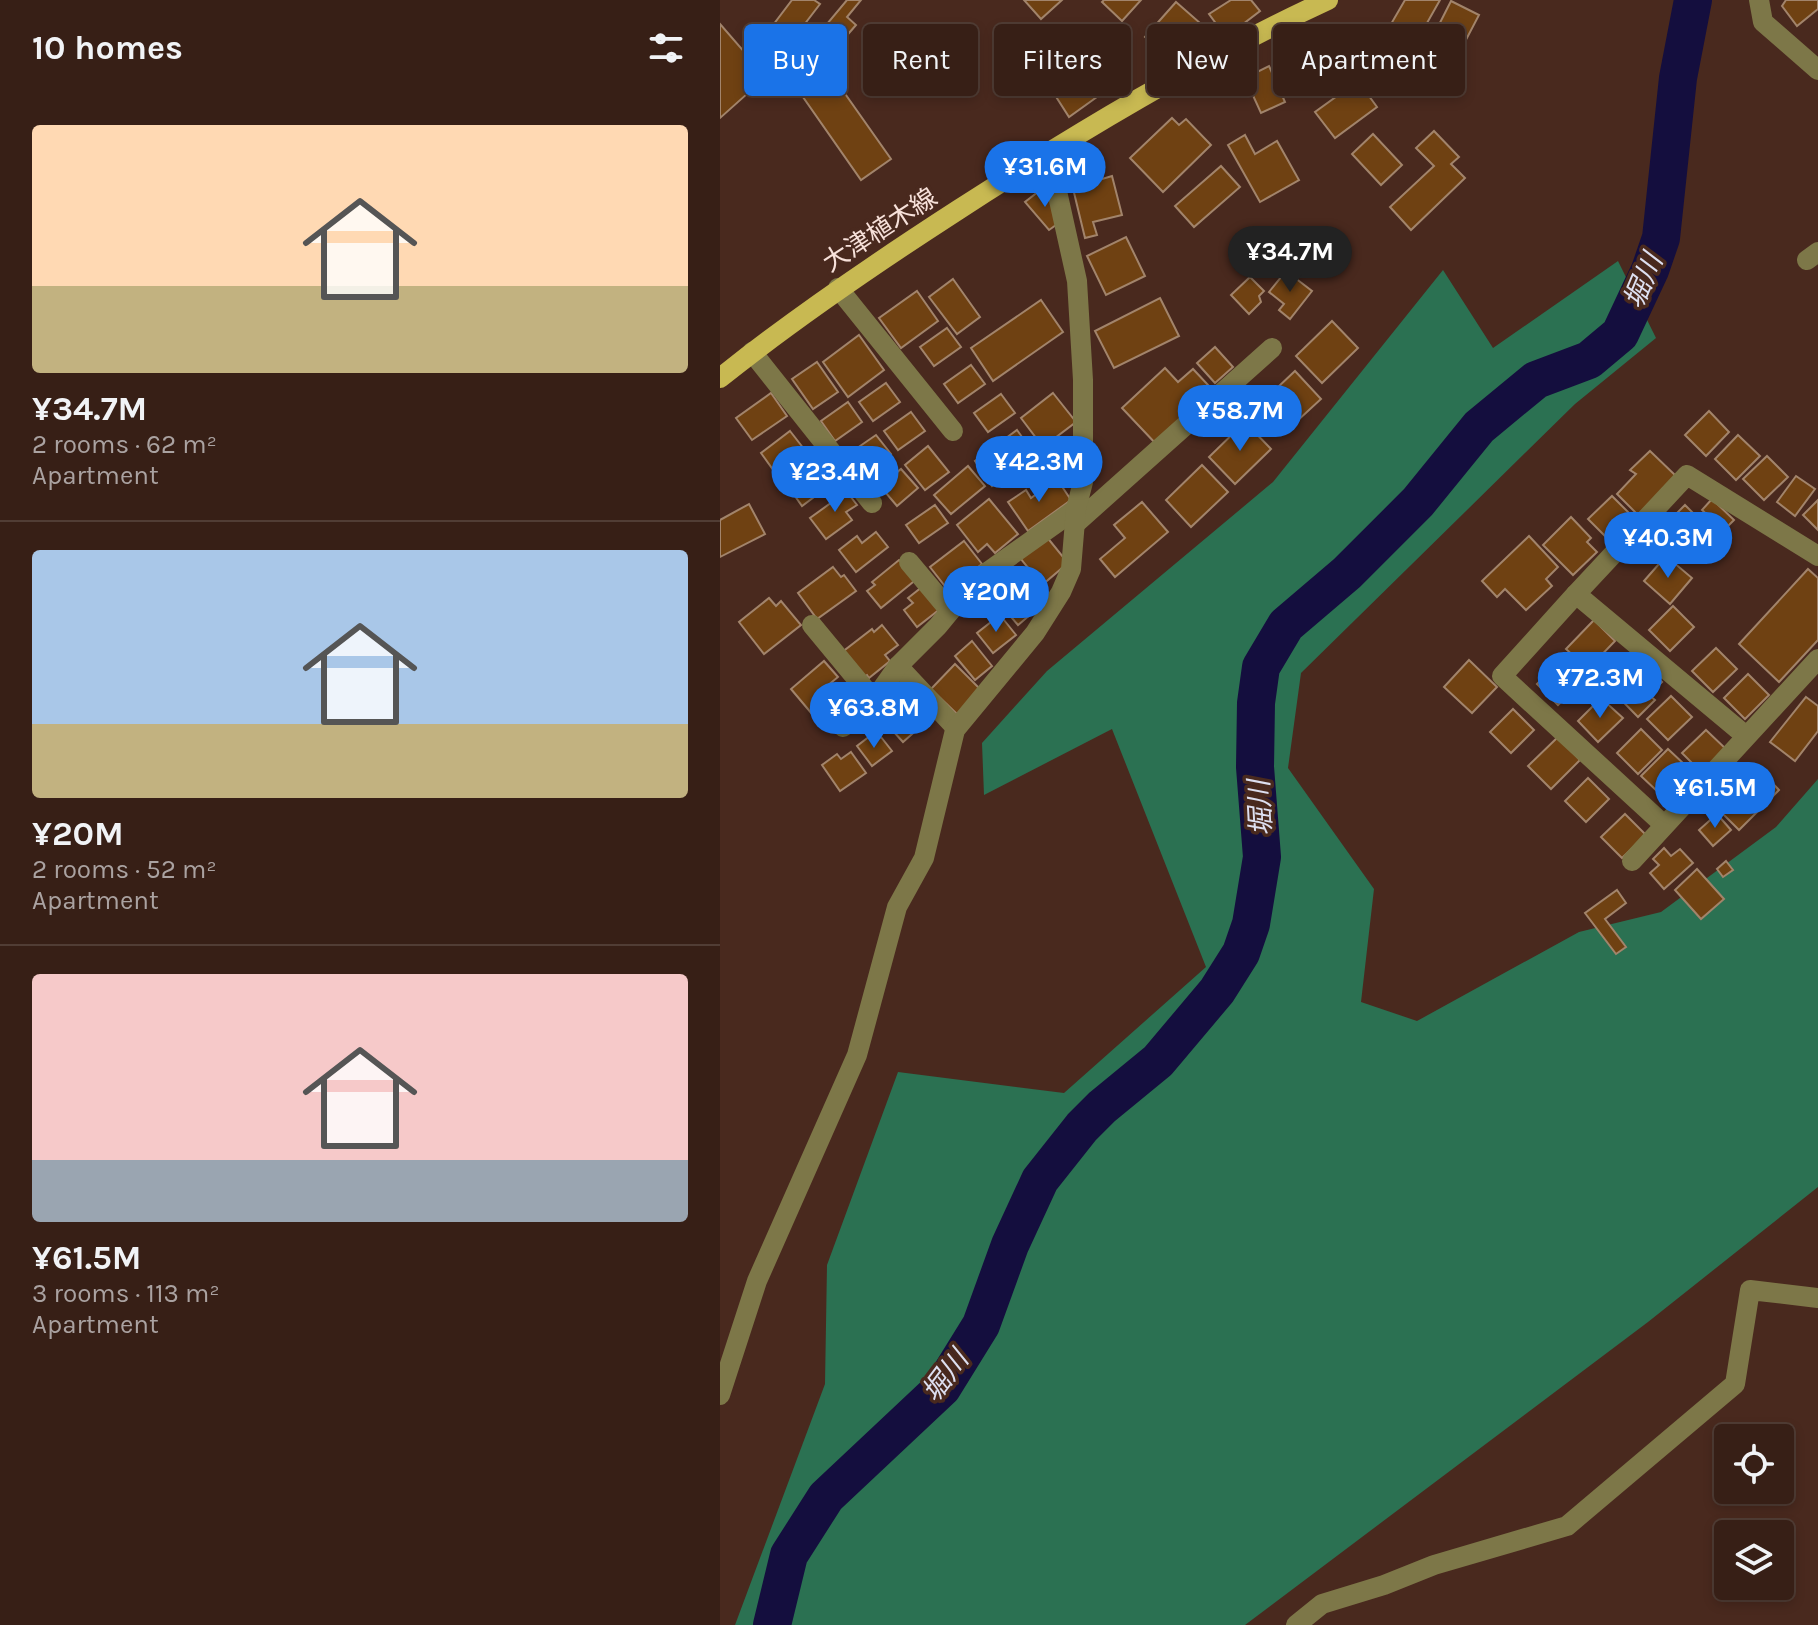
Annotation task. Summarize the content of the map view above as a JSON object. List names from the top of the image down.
{
  "streets": {
    "main road": ["大津植木線"]
  },
  "water": ["堀川"],
  "page": {
    "heading": "10 homes",
    "chip": [
      "Buy",
      "Rent",
      "Filters",
      "New",
      "Apartment"
    ],
    "list": [
      {
        "name": "¥34.7M",
        "note": "2 rooms · 62 m² · Apartment"
      },
      {
        "name": "¥20M",
        "note": "2 rooms · 52 m² · Apartment"
      },
      {
        "name": "¥61.5M",
        "note": "3 rooms · 113 m² · Apartment"
      }
    ],
    "price": [
      "¥31.6M",
      "¥34.7M",
      "¥58.7M",
      "¥42.3M",
      "¥23.4M",
      "¥40.3M",
      "¥20M",
      "¥72.3M",
      "¥63.8M",
      "¥61.5M"
    ]
  }
}
